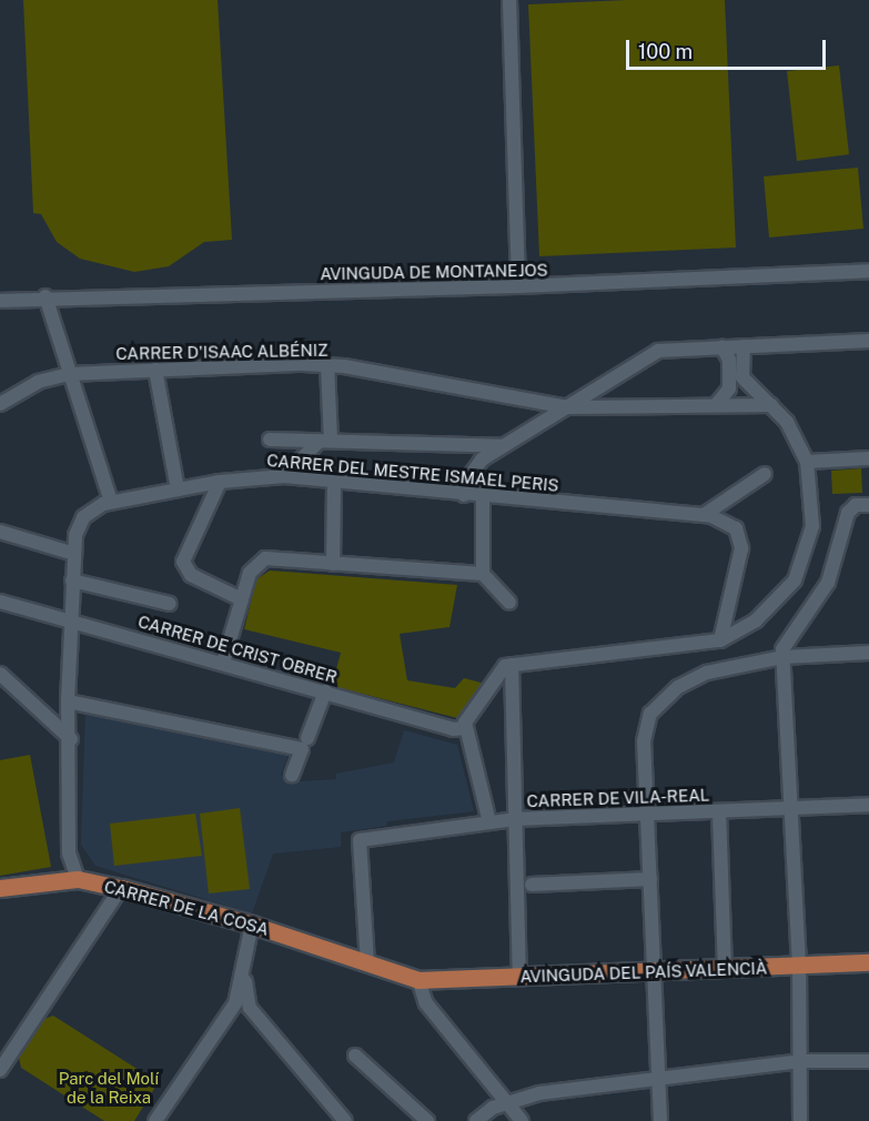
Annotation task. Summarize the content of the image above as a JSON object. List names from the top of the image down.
{
  "streets": {
    "main road": ["CARRER DE LA COSA", "AVINGUDA DEL PAÍS VALENCIÀ"],
    "street": [
      "AVINGUDA DE MONTANEJOS",
      "CARRER D'ISAAC ALBÉNIZ",
      "CARRER DEL MESTRE ISMAEL PERIS",
      "CARRER DE CRIST OBRER",
      "CARRER DE VILA-REAL"
    ]
  },
  "crossings": [
    ["CARRER DEL MESTRE ISMAEL PERIS", "CARRER DE CRIST OBRER"],
    ["CARRER DEL MESTRE ISMAEL PERIS", "CARRER DE LA COSA"],
    ["CARRER DE VILA-REAL", "CARRER DE LA COSA"],
    ["CARRER DE LA COSA", "AVINGUDA DEL PAÍS VALENCIÀ"]
  ],
  "parks": ["Parc del Molí de la Reixa"],
  "scale_bar": "100 m"
}
